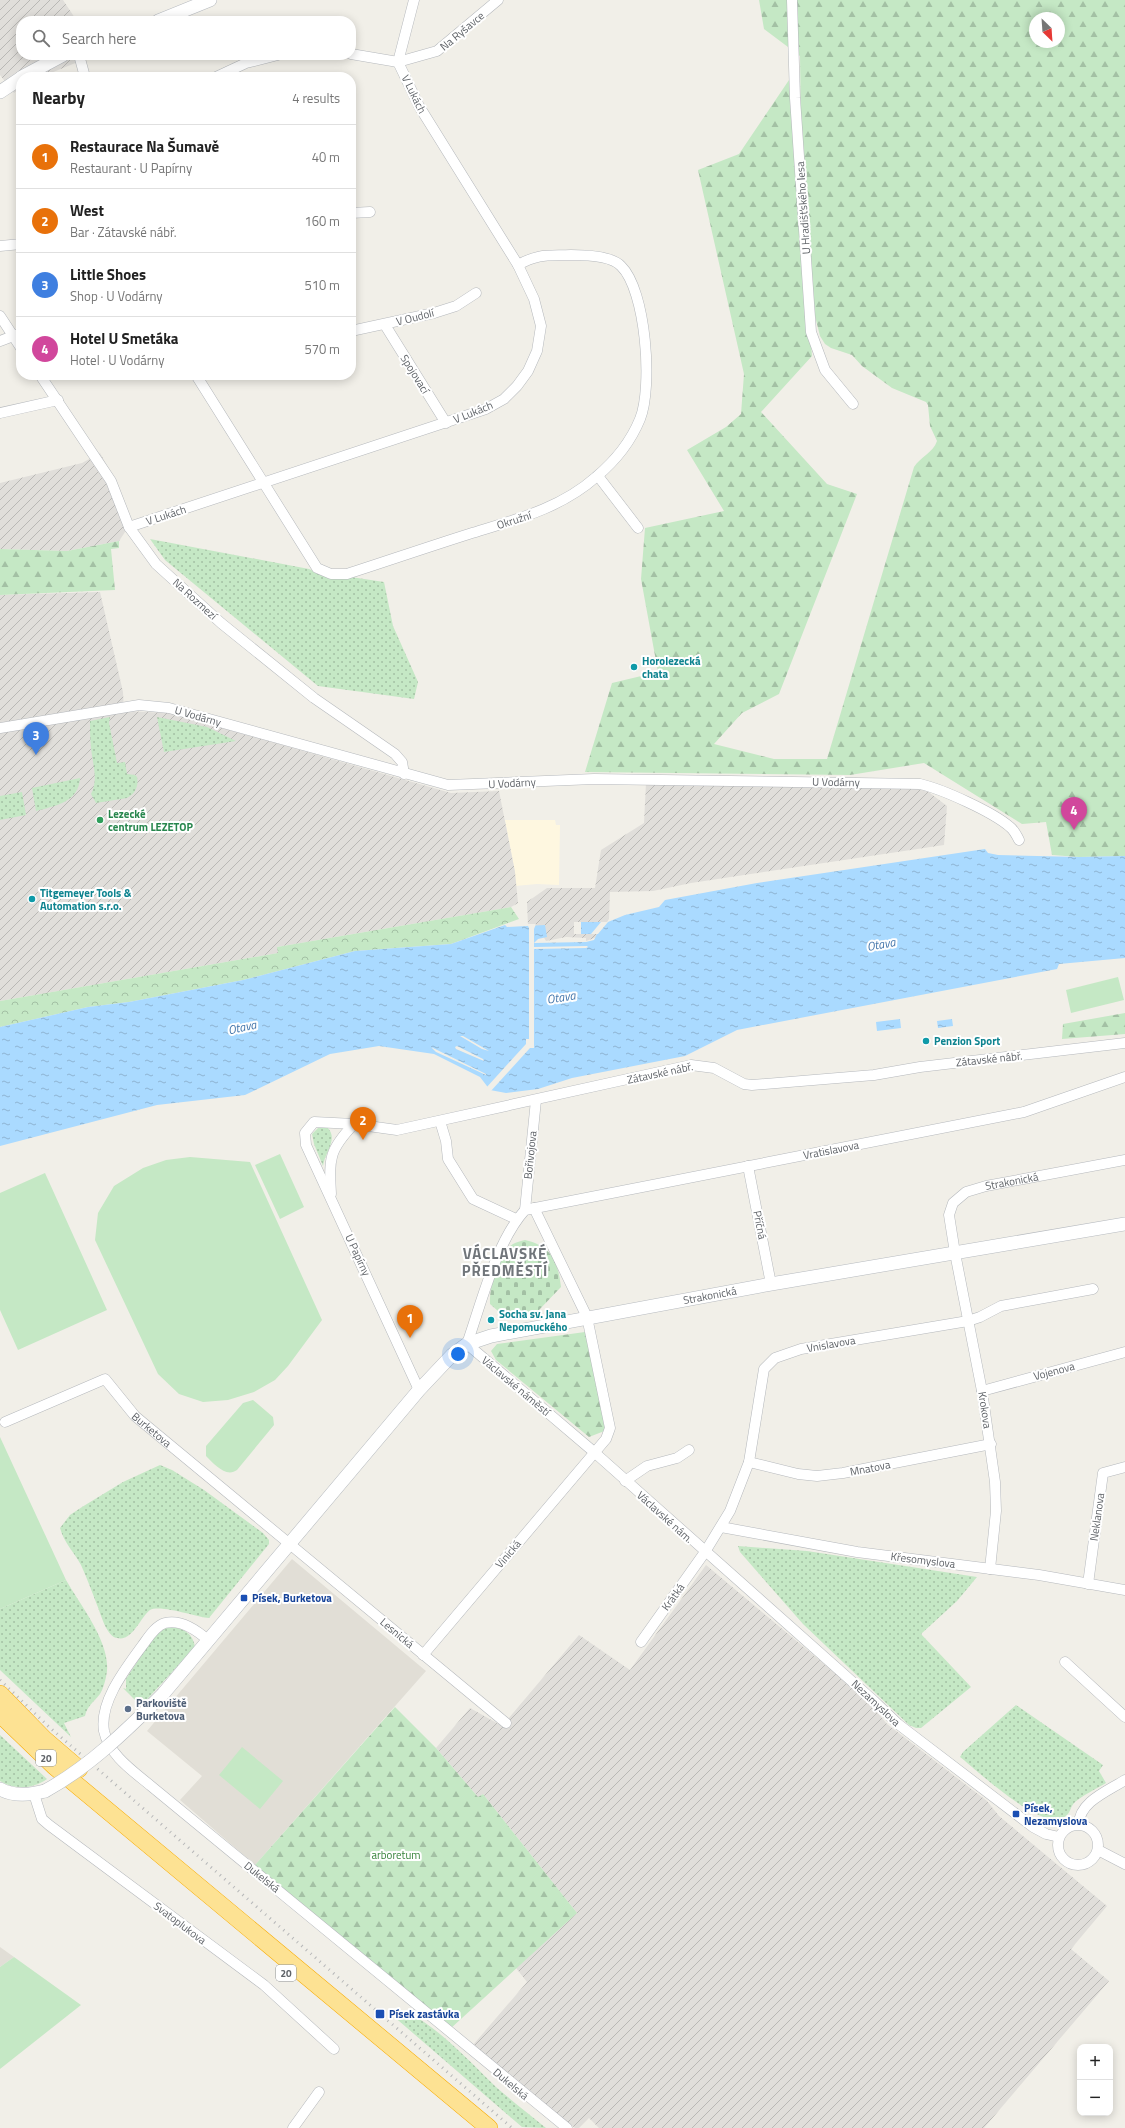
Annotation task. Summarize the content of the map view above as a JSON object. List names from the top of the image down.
{
  "streets": {
    "highway": ["20"],
    "main road": ["Strakonická"],
    "street": [
      "Na Ryšavce",
      "V Lukách",
      "U Hradišťského lesa",
      "V Oudolí",
      "Spojovací",
      "Okružní",
      "Na Rozmezí",
      "U Vodárny",
      "Zátavské nábř.",
      "Vratislavova",
      "Bořivojova",
      "Příčná",
      "U Papírny",
      "Vnislavova",
      "Vojenova",
      "Václavské náměstí",
      "Krokova",
      "Burketova",
      "Mnatova",
      "Václavské nám.",
      "Neklanova",
      "Vinická",
      "Křesomyslova",
      "Krátká",
      "Lesnická",
      "Nezamyslova",
      "Dukelská",
      "Svatoplukova"
    ]
  },
  "crossings": [
    ["Na Ryšavce", "V Lukách"],
    ["V Lukách", "Spojovací"],
    ["V Lukách", "Okružní"],
    ["V Lukách", "Na Rozmezí"],
    ["V Oudolí", "Spojovací"],
    ["Na Rozmezí", "U Vodárny"],
    ["Zátavské nábř.", "Bořivojova"],
    ["Zátavské nábř.", "U Papírny"],
    ["Vratislavova", "Bořivojova"],
    ["Vratislavova", "Příčná"],
    ["Strakonická", "Příčná"],
    ["Strakonická", "Václavské náměstí"],
    ["Strakonická", "Krokova"],
    ["Vnislavova", "Krokova"],
    ["Vnislavova", "Mnatova"],
    ["Vnislavova", "Václavské nám."],
    ["Vnislavova", "Křesomyslova"],
    ["Vnislavova", "Krátká"],
    ["Vnislavova", "Nezamyslova"],
    ["Vojenova", "Krokova"],
    ["Václavské náměstí", "Václavské nám."],
    ["Václavské náměstí", "Vinická"],
    ["Krokova", "Mnatova"],
    ["Krokova", "Křesomyslova"],
    ["Burketova", "Lesnická"],
    ["Václavské nám.", "Krátká"],
    ["Václavské nám.", "Nezamyslova"],
    ["Neklanova", "Křesomyslova"],
    ["Vinická", "Lesnická"],
    ["Krátká", "Nezamyslova"]
  ],
  "districts": ["VÁCLAVSKÉ PŘEDMĚSTÍ"],
  "water": ["Otava"],
  "parks": ["arboretum"],
  "places": {
    "other": [
      "Horolezecká chata",
      "Lezecké centrum LEZETOP",
      "Titgemeyer Tools & Automation s.r.o.",
      "Penzion Sport",
      "Socha sv. Jana Nepomuckého",
      "Parkoviště Burketova"
    ],
    "transit": ["Písek, Burketova", "Písek, Nezamyslova", "Písek zastávka"]
  },
  "north": "bottom right",
  "page": {
    "search": "Search here",
    "heading": ["Nearby", "4 results"],
    "list": [
      {
        "mark": "1",
        "name": "Restaurace Na Šumavě",
        "note": "Restaurant · U Papírny",
        "value": "40 m"
      },
      {
        "mark": "2",
        "name": "West",
        "note": "Bar · Zátavské nábř.",
        "value": "160 m"
      },
      {
        "mark": "3",
        "name": "Little Shoes",
        "note": "Shop · U Vodárny",
        "value": "510 m"
      },
      {
        "mark": "4",
        "name": "Hotel U Smetáka",
        "note": "Hotel · U Vodárny",
        "value": "570 m"
      }
    ],
    "pins": [
      "3",
      "4",
      "2",
      "1"
    ],
    "map_buttons": ["+", "−"]
  }
}
